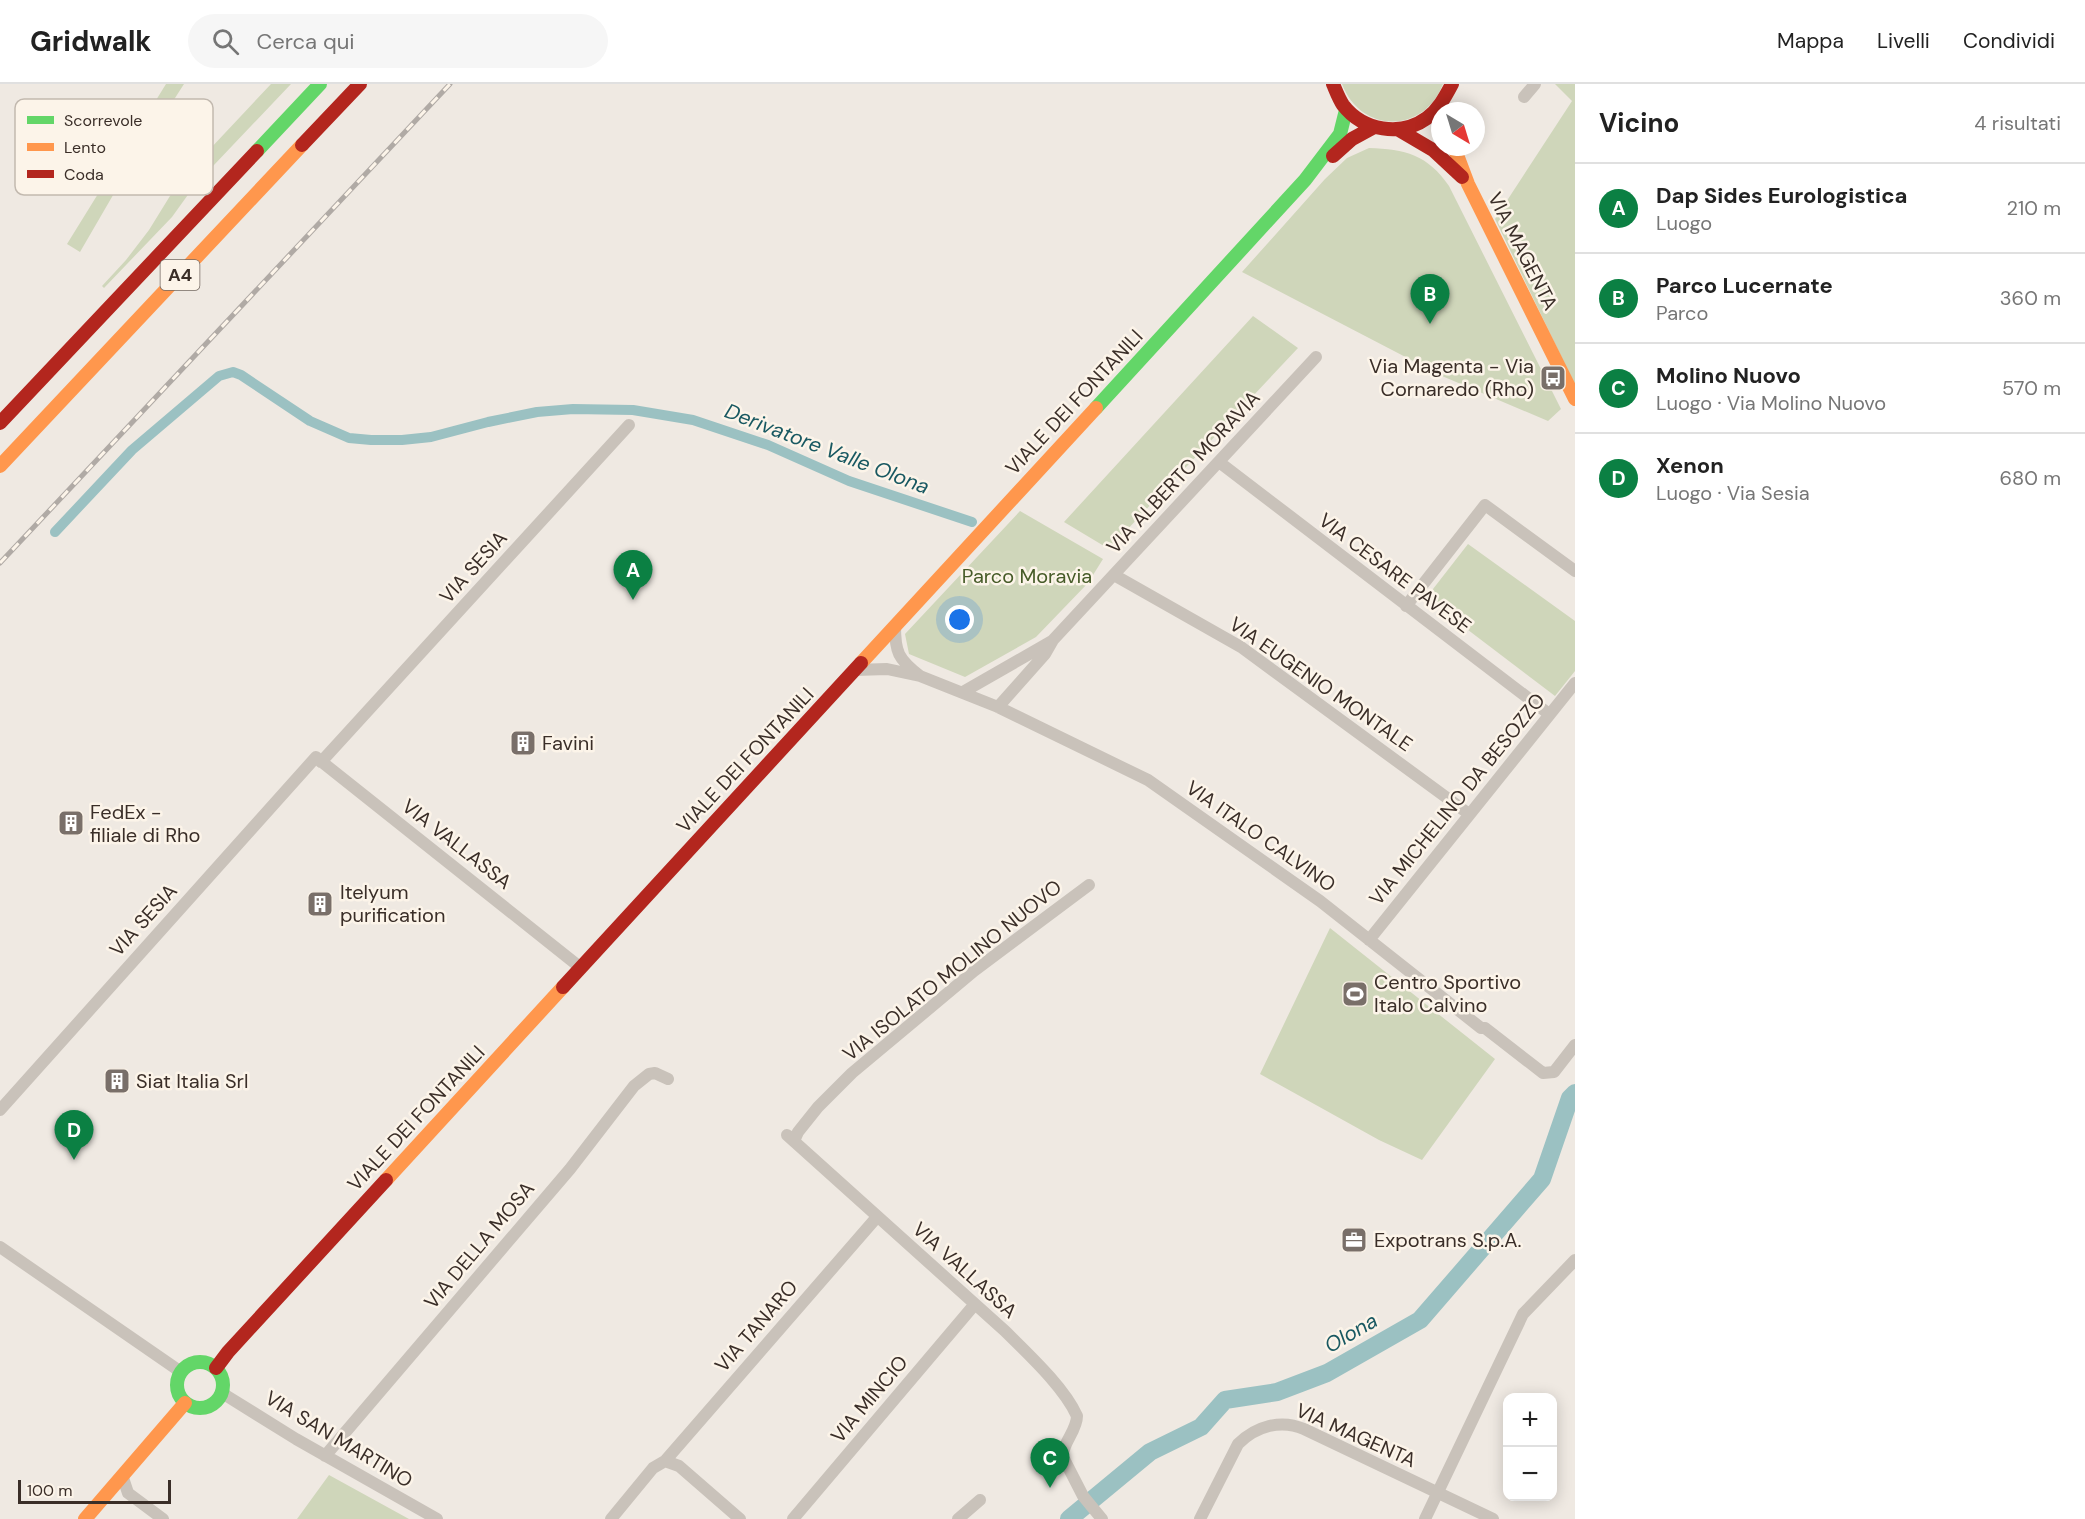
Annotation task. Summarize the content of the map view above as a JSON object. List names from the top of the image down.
{
  "streets": {
    "main road": ["VIA MAGENTA", "A4", "VIALE DEI FONTANILI"],
    "street": [
      "VIA ALBERTO MORAVIA",
      "VIA SESIA",
      "VIA CESARE PAVESE",
      "VIA EUGENIO MONTALE",
      "VIA MICHELINO DA BESOZZO",
      "VIA ITALO CALVINO",
      "VIA VALLASSA",
      "VIA ISOLATO MOLINO NUOVO",
      "VIA DELLA MOSA",
      "VIA TANARO",
      "VIA MINCIO",
      "VIA SAN MARTINO"
    ]
  },
  "crossings": [
    ["VIALE DEI FONTANILI", "VIA ITALO CALVINO"],
    ["VIALE DEI FONTANILI", "VIA VALLASSA"],
    ["VIALE DEI FONTANILI", "VIA SAN MARTINO"],
    ["VIA ALBERTO MORAVIA", "VIA CESARE PAVESE"],
    ["VIA ALBERTO MORAVIA", "VIA EUGENIO MONTALE"],
    ["VIA ALBERTO MORAVIA", "VIA ITALO CALVINO"],
    ["VIA SESIA", "VIA VALLASSA"],
    ["VIA CESARE PAVESE", "VIA MICHELINO DA BESOZZO"],
    ["VIA EUGENIO MONTALE", "VIA MICHELINO DA BESOZZO"],
    ["VIA MICHELINO DA BESOZZO", "VIA ITALO CALVINO"],
    ["VIA VALLASSA", "VIA ISOLATO MOLINO NUOVO"],
    ["VIA VALLASSA", "VIA TANARO"],
    ["VIA VALLASSA", "VIA MINCIO"],
    ["VIA DELLA MOSA", "VIA SAN MARTINO"]
  ],
  "water": ["Derivatore Valle Olona", "Olona"],
  "parks": ["Parco Moravia"],
  "places": {
    "bus stop": ["Via Magenta - Via Cornaredo (Rho)"],
    "building": [
      "Favini",
      "FedEx - filiale di Rho",
      "Itelyum purification",
      "Siat Italia Srl"
    ],
    "sports": ["Centro Sportivo Italo Calvino"],
    "office": ["Expotrans S.p.A."]
  },
  "legend": ["Scorrevole", "Lento", "Coda"],
  "scale_bar": "100 m",
  "north": "bottom right",
  "page": {
    "header": "Gridwalk",
    "search": "Cerca qui",
    "nav": ["Mappa", "Livelli", "Condividi"],
    "heading": ["Vicino", "4 risultati"],
    "list": [
      {
        "mark": "A",
        "name": "Dap Sides Eurologistica",
        "note": "Luogo",
        "value": "210 m"
      },
      {
        "mark": "B",
        "name": "Parco Lucernate",
        "note": "Parco",
        "value": "360 m"
      },
      {
        "mark": "C",
        "name": "Molino Nuovo",
        "note": "Luogo · Via Molino Nuovo",
        "value": "570 m"
      },
      {
        "mark": "D",
        "name": "Xenon",
        "note": "Luogo · Via Sesia",
        "value": "680 m"
      }
    ],
    "pins": [
      "B",
      "A",
      "D",
      "C"
    ],
    "map_buttons": ["+", "−"],
    "scale": "100 m"
  }
}
